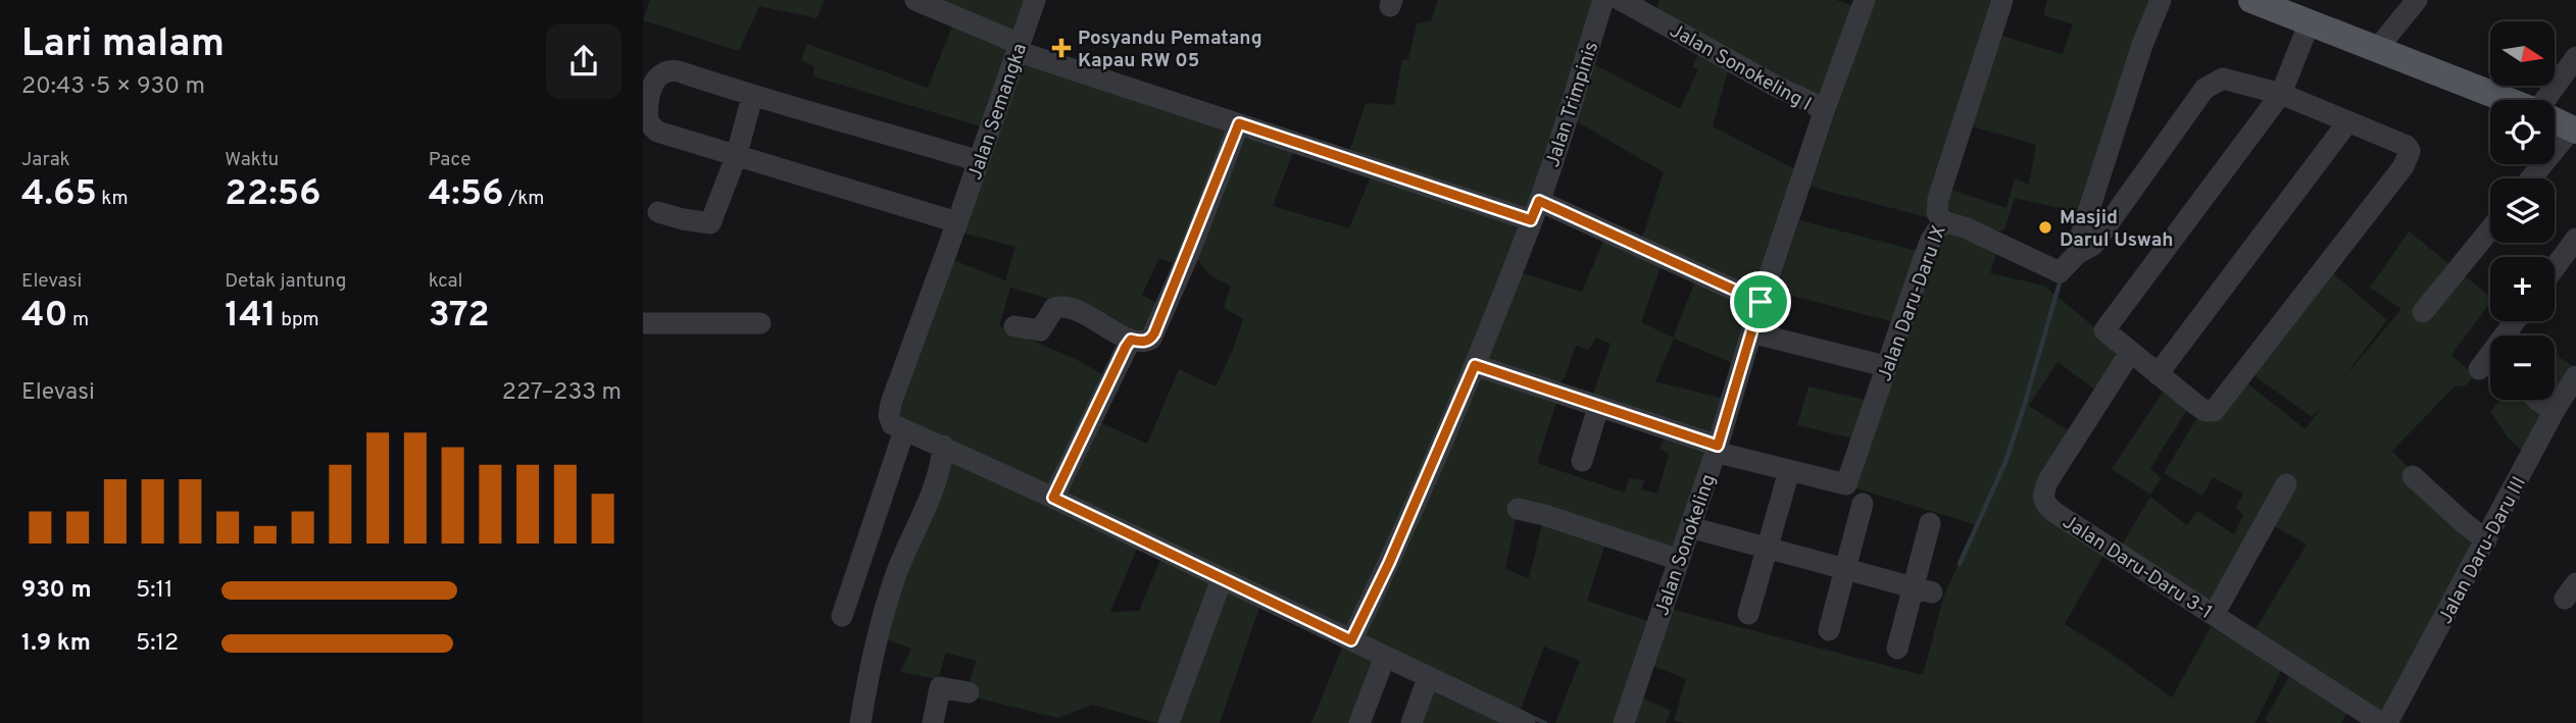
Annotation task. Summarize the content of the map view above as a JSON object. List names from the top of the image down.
{
  "streets": {
    "street": [
      "Jalan Sonokeling I",
      "Jalan Trimpinis",
      "Jalan Semangka",
      "Jalan Daru-Daru IX",
      "Jalan Sonokeling",
      "Jalan Daru-Daru III",
      "Jalan Daru-Daru 3-1"
    ]
  },
  "crossings": [
    ["Jalan Sonokeling I", "Jalan Sonokeling"],
    ["Jalan Daru-Daru IX", "Jalan Sonokeling"]
  ],
  "places": {
    "health": ["Posyandu Pematang Kapau RW 05"],
    "other": ["Masjid Darul Uswah"]
  },
  "north": "right",
  "page": {
    "heading": ["Lari malam", "20:43 · 5 × 930 m"],
    "map_buttons": ["+", "−"],
    "stats": [
      ["Jarak", "4.65 km"],
      ["Waktu", "22:56"],
      ["Pace", "4:56 /km"],
      ["Elevasi", "40 m"],
      ["Detak jantung", "141 bpm"],
      ["kcal", "372"]
    ],
    "chart": ["Elevasi", "227–233 m"],
    "list": [
      {
        "name": "930 m",
        "note": "5:11"
      },
      {
        "name": "1.9 km",
        "note": "5:12"
      }
    ]
  }
}
